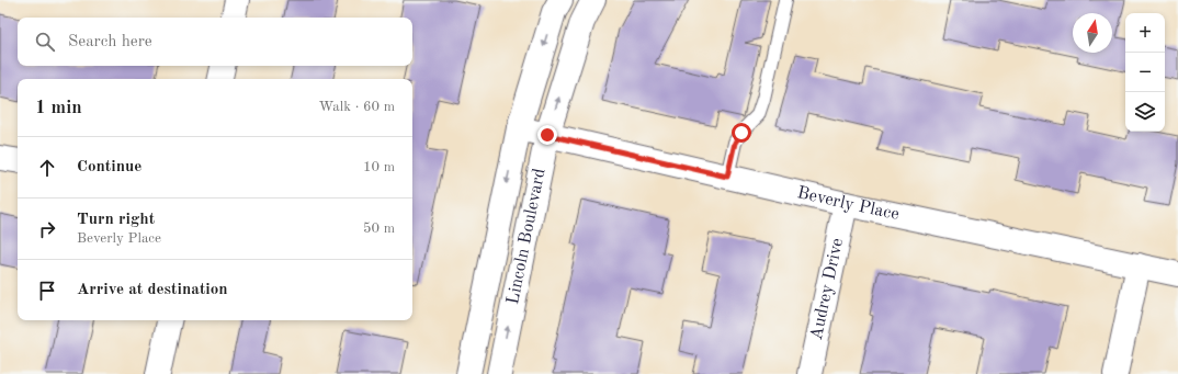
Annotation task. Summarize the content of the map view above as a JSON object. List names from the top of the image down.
{
  "streets": {
    "street": ["Beverly Place", "Lincoln Boulevard", "Audrey Drive"]
  },
  "crossings": [
    ["Beverly Place", "Lincoln Boulevard"],
    ["Beverly Place", "Audrey Drive"]
  ],
  "north": "top",
  "page": {
    "map_buttons": ["+", "−"],
    "search": "Search here",
    "heading": ["1 min", "Walk · 60 m"],
    "list": [
      ["Continue", "10 m"],
      ["Turn right", "Beverly Place", "50 m"],
      "Arrive at destination"
    ]
  }
}
